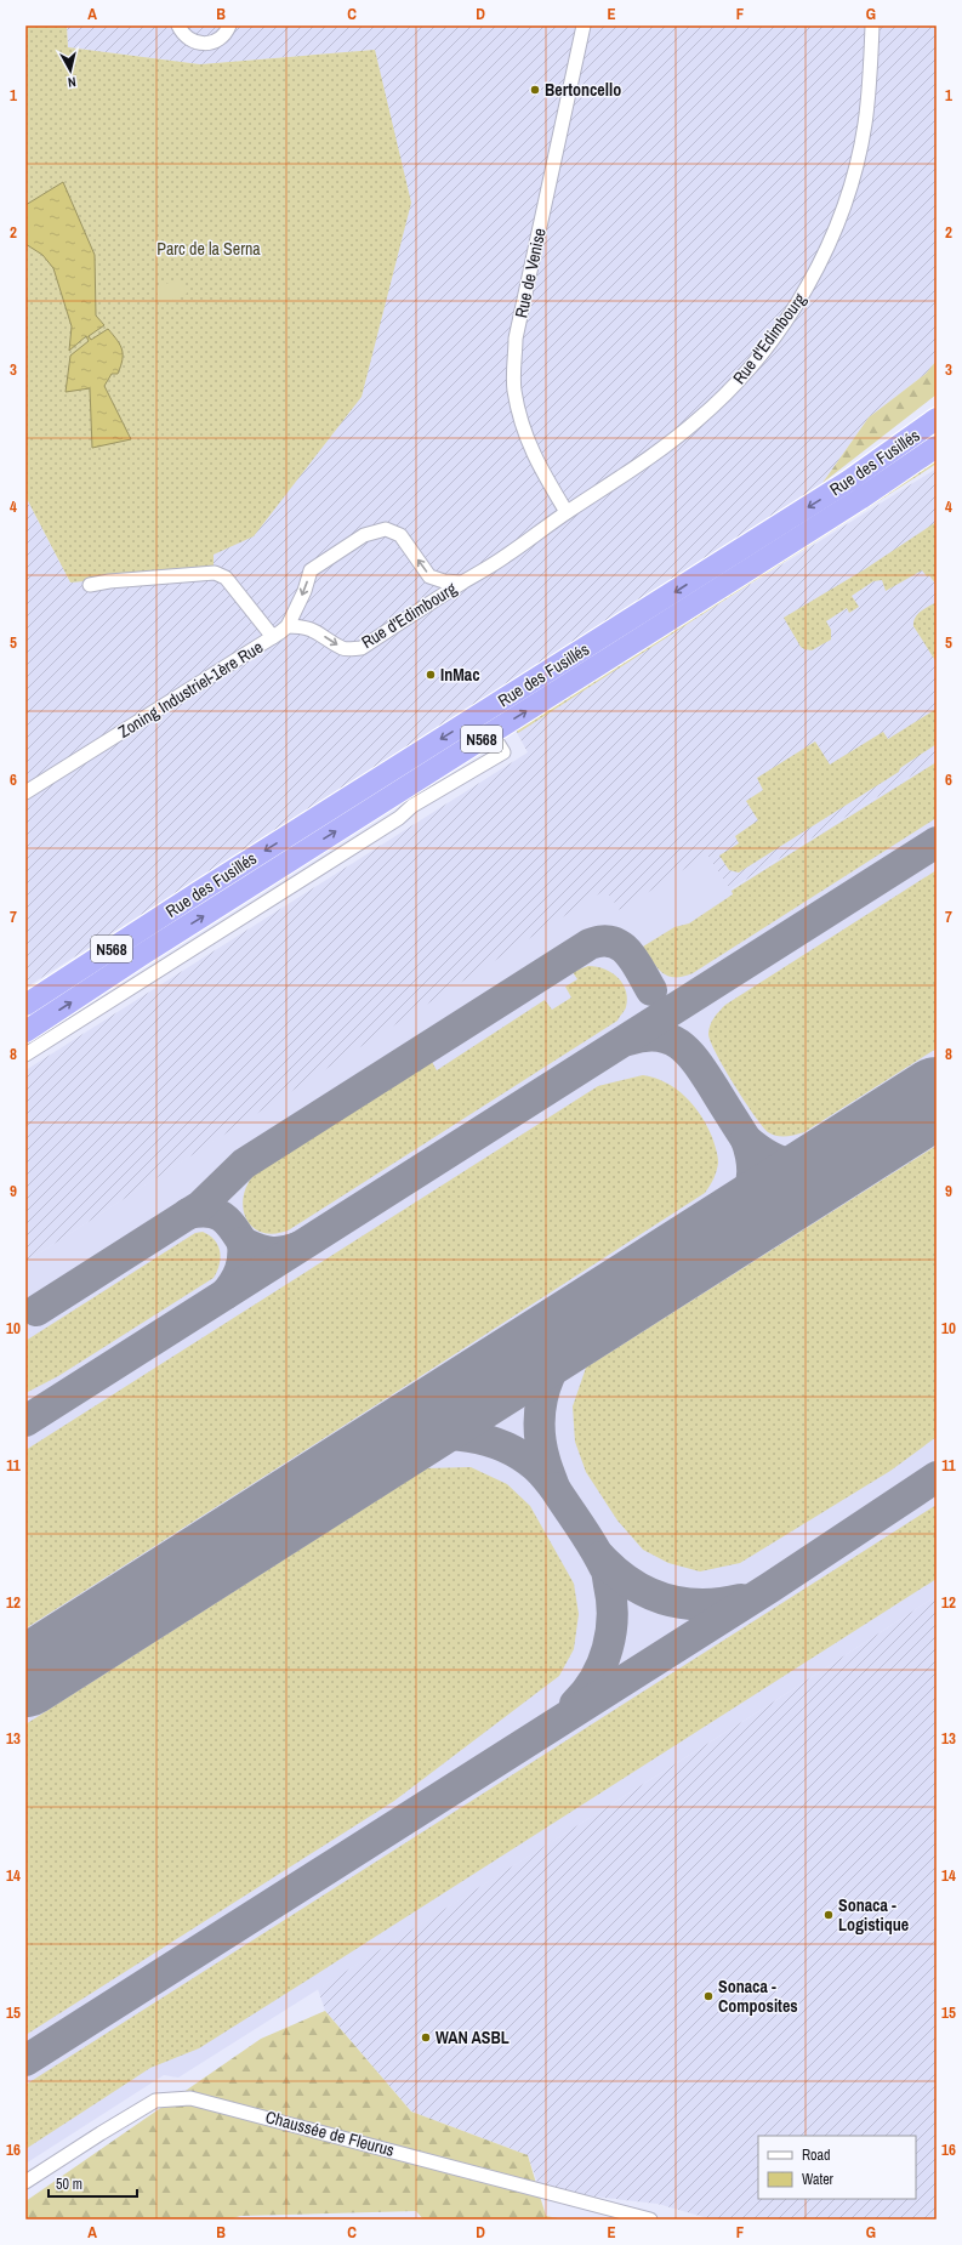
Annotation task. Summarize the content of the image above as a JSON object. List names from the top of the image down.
{
  "streets": {
    "highway": ["Rue des Fusillés", "N568"],
    "street": [
      "Rue de Venise",
      "Rue d'Edimbourg",
      "Zoning Industriel-1ère Rue",
      "Chaussée de Fleurus"
    ]
  },
  "crossings": [
    ["Rue de Venise", "Rue d'Edimbourg"]
  ],
  "parks": ["Parc de la Serna"],
  "places": [
    "Bertoncello",
    "InMac",
    "Sonaca - Logistique",
    "Sonaca - Composites",
    "WAN ASBL"
  ],
  "legend": ["Road", "Water"],
  "scale_bar": "50 m",
  "north": "bottom",
  "grid": {
    "columns": [
      "A",
      "B",
      "C",
      "D",
      "E",
      "F",
      "G"
    ],
    "rows": [
      "1",
      "2",
      "3",
      "4",
      "5",
      "6",
      "7",
      "8",
      "9",
      "10",
      "11",
      "12",
      "13",
      "14",
      "15",
      "16"
    ]
  }
}
